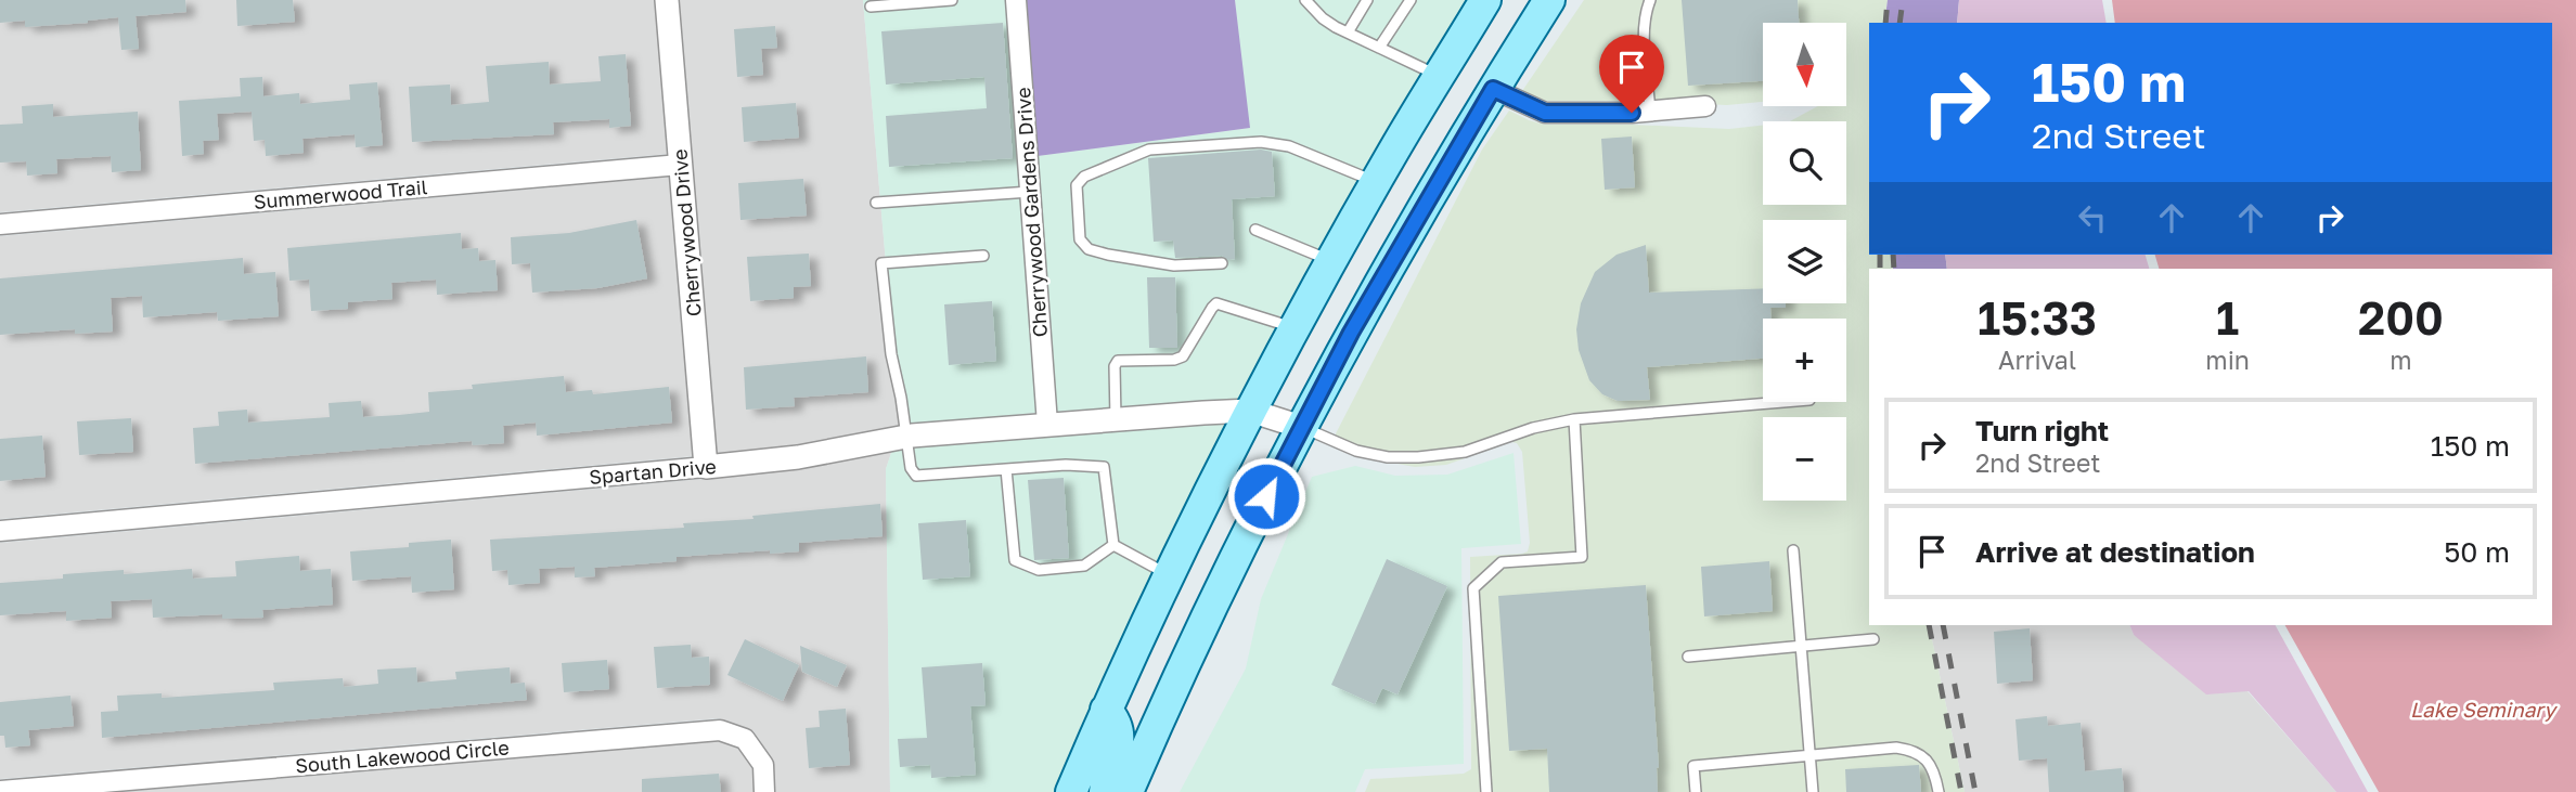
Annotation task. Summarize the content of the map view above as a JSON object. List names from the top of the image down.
{
  "streets": {
    "street": [
      "Summerwood Trail",
      "Cherrywood Gardens Drive",
      "Cherrywood Drive",
      "Spartan Drive",
      "South Lakewood Circle"
    ]
  },
  "crossings": [
    ["Summerwood Trail", "Cherrywood Drive"],
    ["Cherrywood Gardens Drive", "Spartan Drive"],
    ["Cherrywood Drive", "Spartan Drive"]
  ],
  "water": ["Lake Seminary"],
  "north": "bottom",
  "page": {
    "map_buttons": ["+", "−"],
    "turn": ["150 m", "2nd Street"],
    "eta": [
      "15:33",
      "Arrival",
      "1",
      "min",
      "200",
      "m"
    ],
    "list": [
      {
        "name": "Turn right",
        "note": "2nd Street",
        "value": "150 m"
      },
      {
        "name": "Arrive at destination",
        "value": "50 m"
      }
    ]
  }
}
